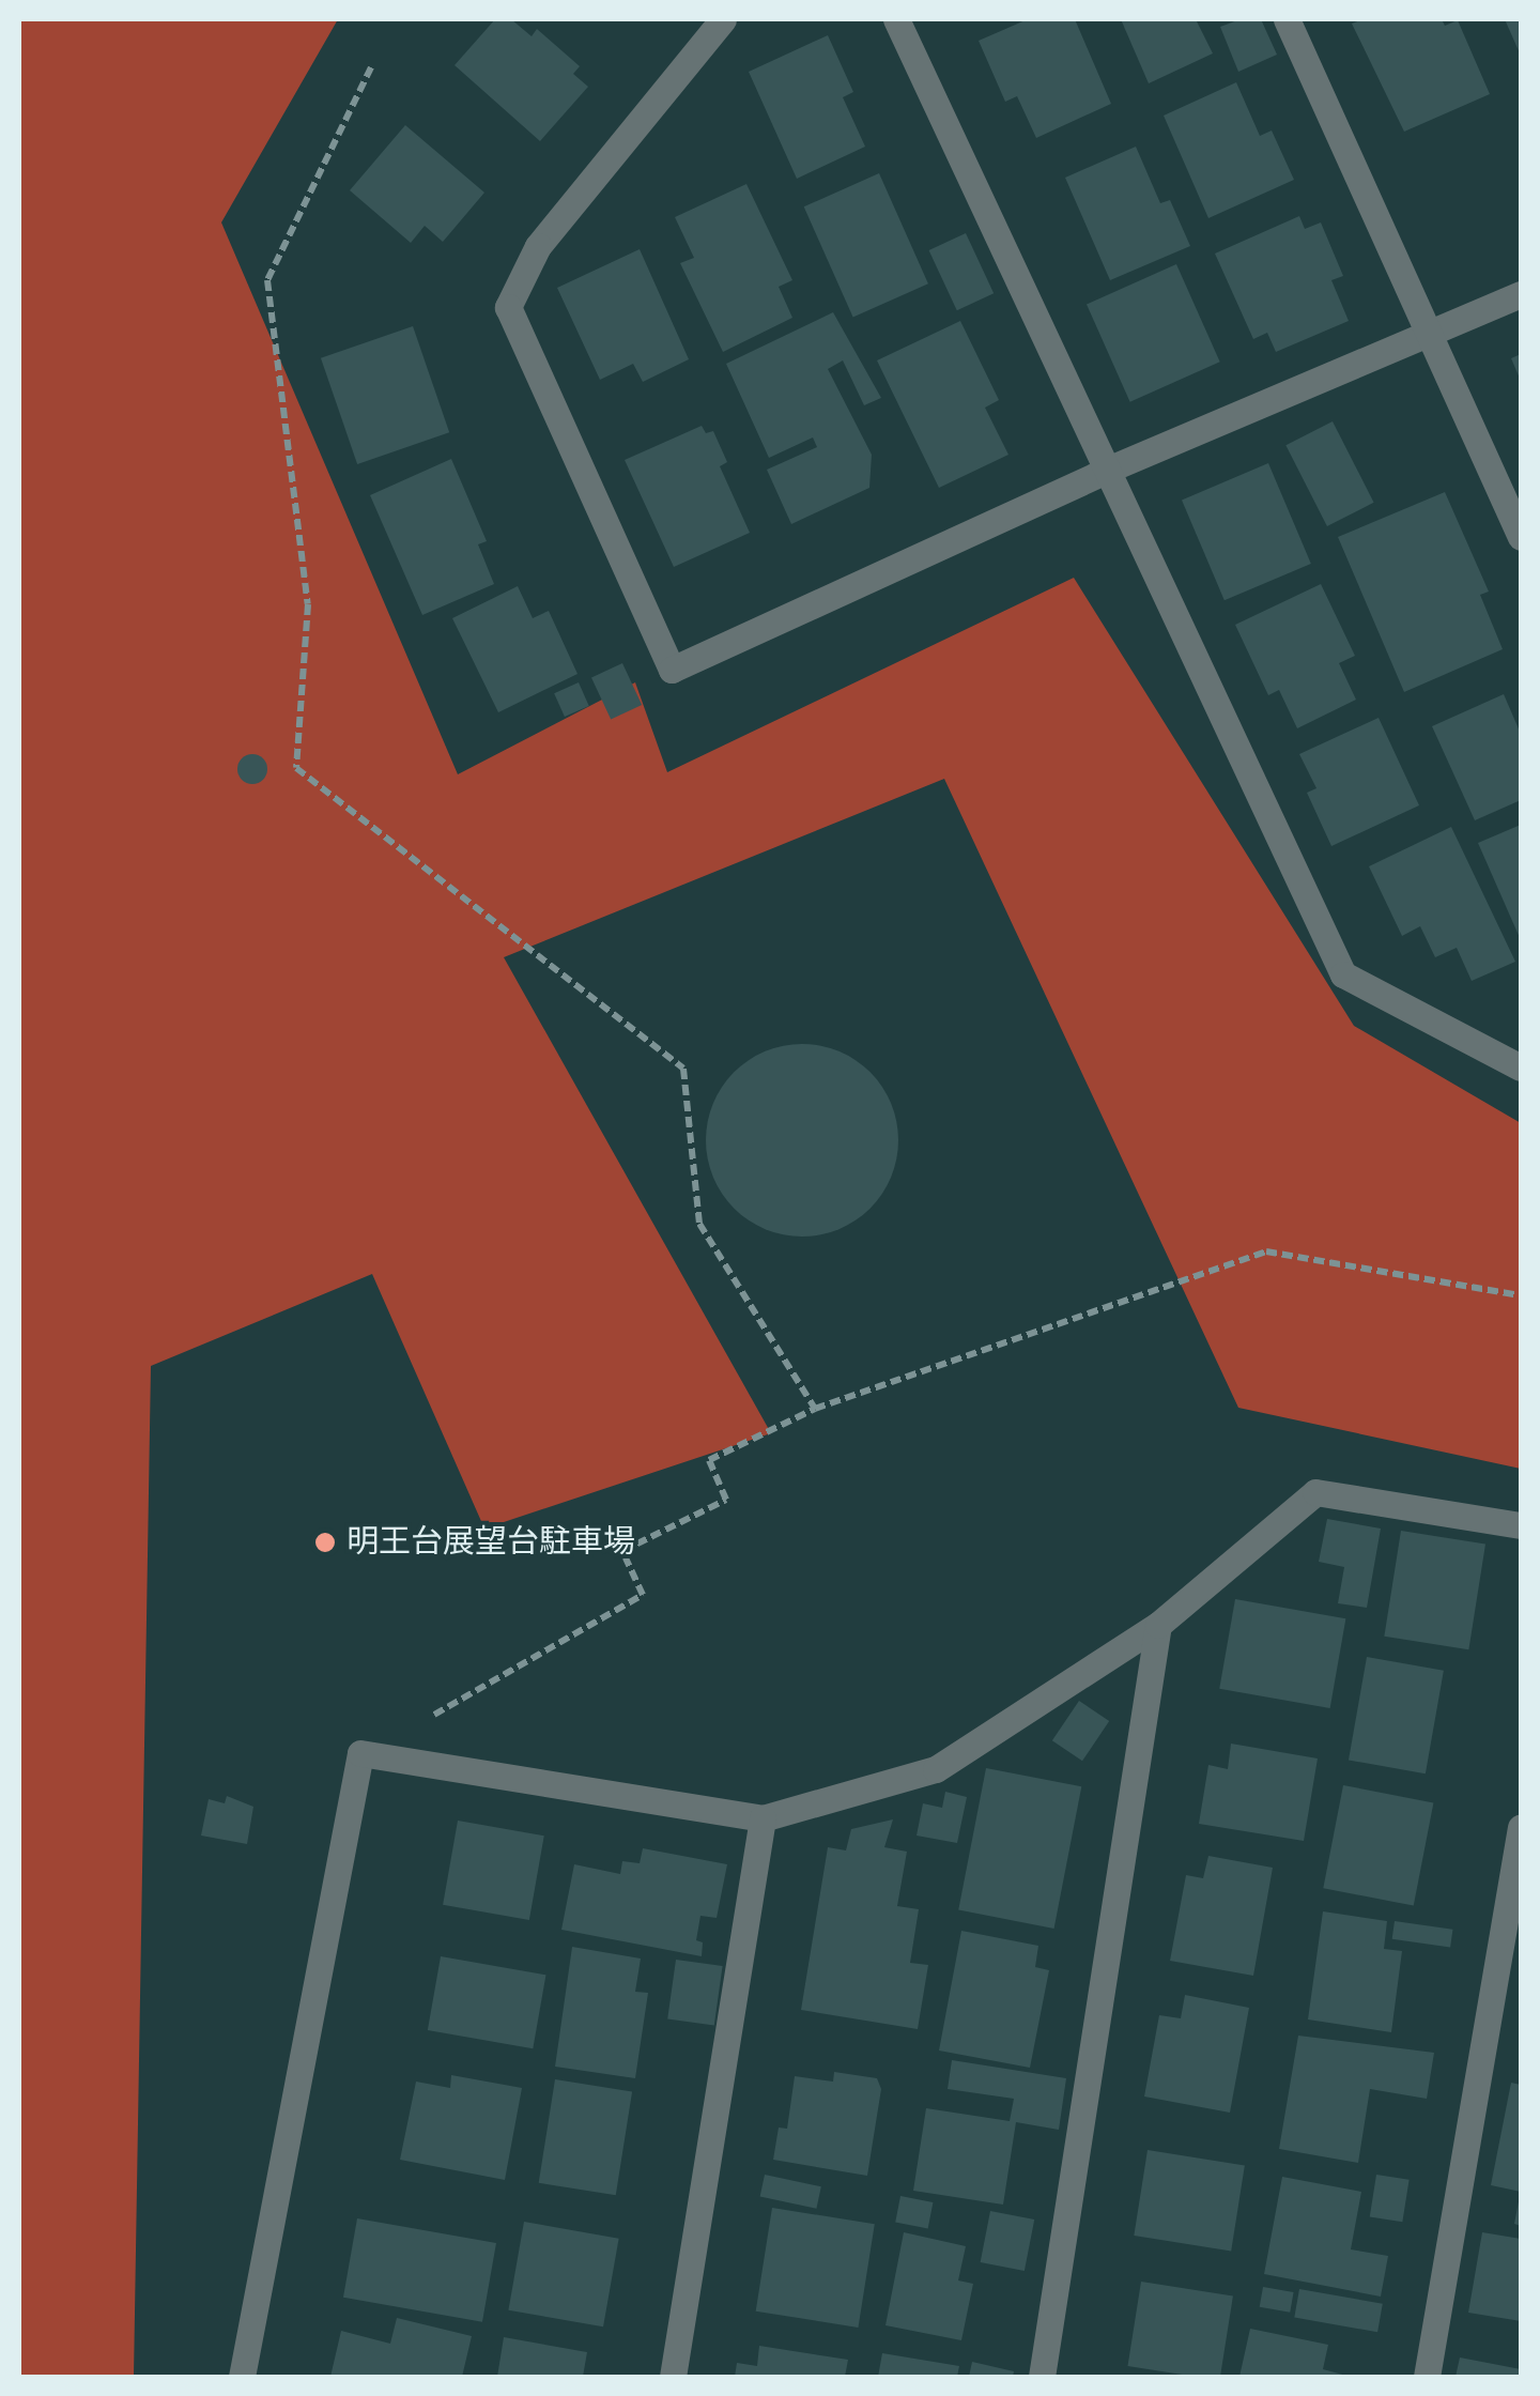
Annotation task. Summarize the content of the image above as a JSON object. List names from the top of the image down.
{
  "places": ["明王台展望台駐車場"]
}
